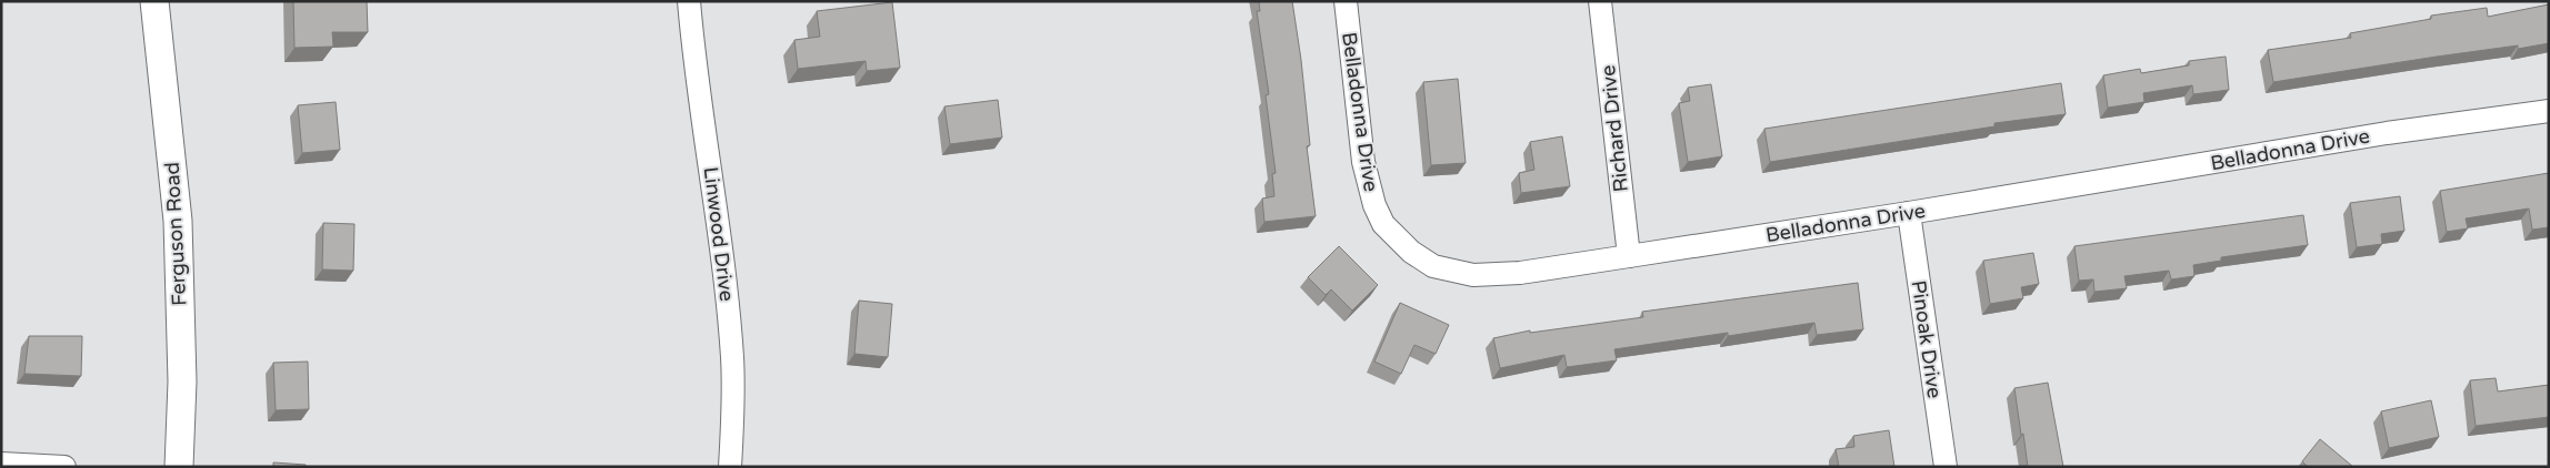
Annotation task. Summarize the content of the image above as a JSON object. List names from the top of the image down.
{
  "streets": {
    "street": [
      "Belladonna Drive",
      "Richard Drive",
      "Ferguson Road",
      "Linwood Drive",
      "Pinoak Drive"
    ]
  },
  "crossings": [
    ["Belladonna Drive", "Richard Drive"],
    ["Belladonna Drive", "Pinoak Drive"]
  ]
}
